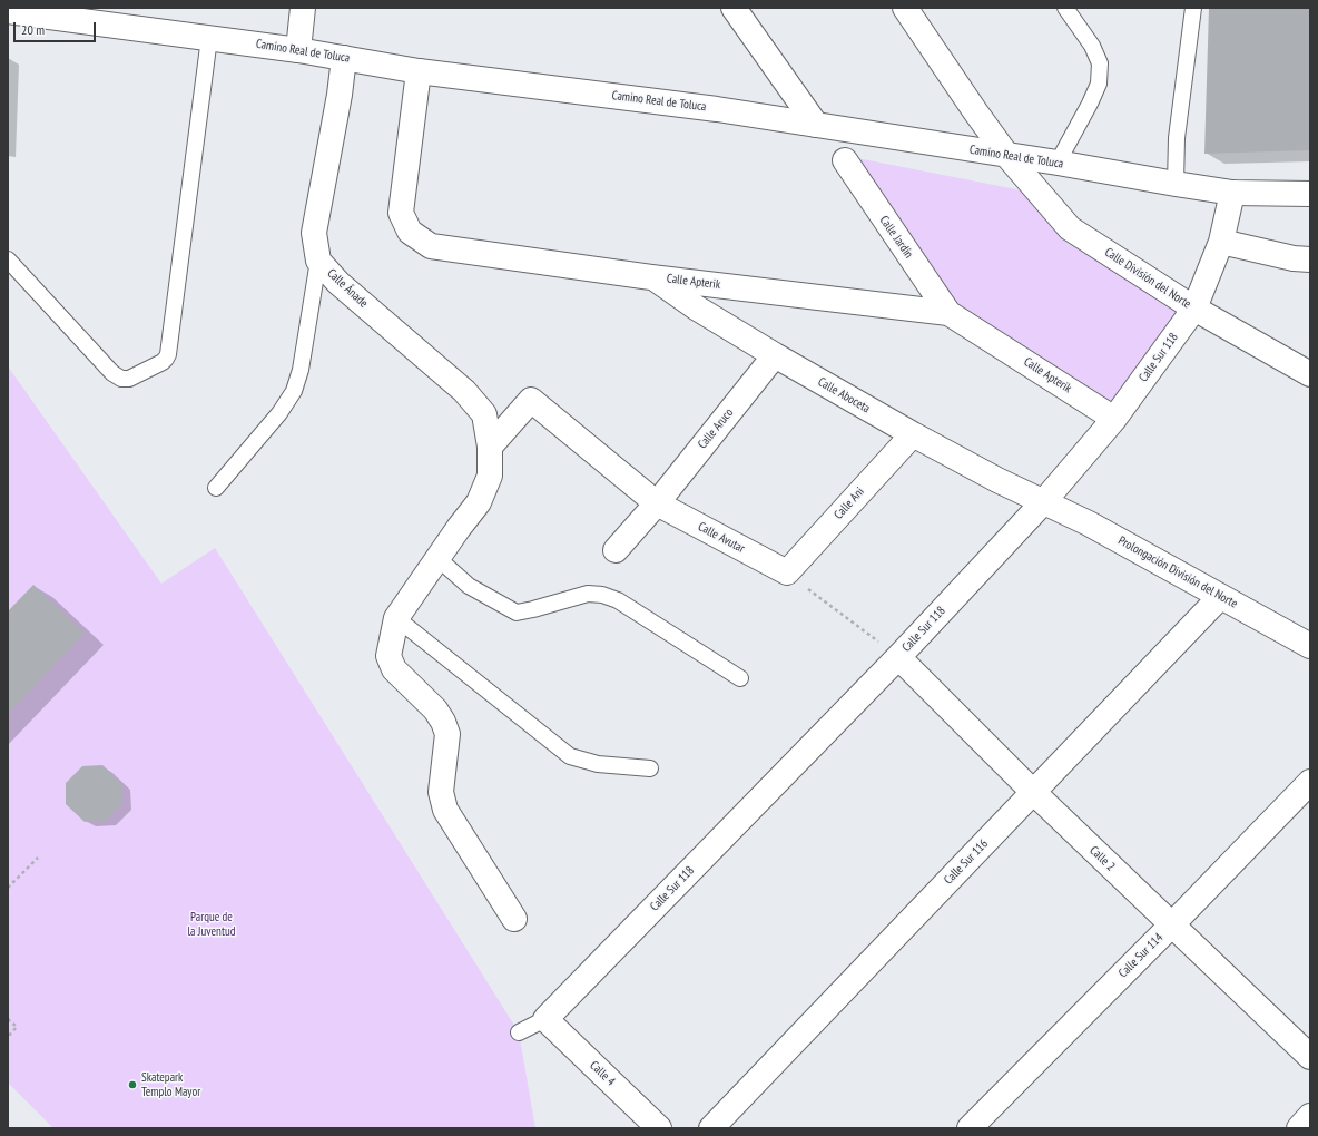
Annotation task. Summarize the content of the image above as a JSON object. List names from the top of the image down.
{
  "streets": {
    "street": [
      "Camino Real de Toluca",
      "Calle Jardín",
      "Calle División del Norte",
      "Calle Apterik",
      "Calle Ánade",
      "Calle Sur 118",
      "Calle Aboceta",
      "Calle Aruco",
      "Calle Ani",
      "Calle Avutar",
      "Prolongación División del Norte",
      "Calle 2",
      "Calle Sur 116",
      "Calle Sur 114",
      "Calle 4"
    ]
  },
  "crossings": [
    ["Camino Real de Toluca", "Calle División del Norte"],
    ["Camino Real de Toluca", "Calle Apterik"],
    ["Camino Real de Toluca", "Calle Ánade"],
    ["Camino Real de Toluca", "Calle Sur 118"],
    ["Calle Jardín", "Calle Apterik"],
    ["Calle División del Norte", "Calle Sur 118"],
    ["Calle Apterik", "Calle Sur 118"],
    ["Calle Apterik", "Calle Aboceta"],
    ["Calle Sur 118", "Calle Aboceta"],
    ["Calle Sur 118", "Prolongación División del Norte"],
    ["Calle Sur 118", "Calle 2"],
    ["Calle Sur 118", "Calle 4"],
    ["Calle Aboceta", "Calle Aruco"],
    ["Calle Aboceta", "Calle Ani"],
    ["Calle Aboceta", "Prolongación División del Norte"],
    ["Calle Aruco", "Calle Avutar"],
    ["Calle Ani", "Calle Avutar"],
    ["Prolongación División del Norte", "Calle Sur 116"],
    ["Calle 2", "Calle Sur 116"],
    ["Calle 2", "Calle Sur 114"]
  ],
  "parks": ["Parque de la Juventud"],
  "places": ["Skatepark Templo Mayor"],
  "scale_bar": "20 m"
}
